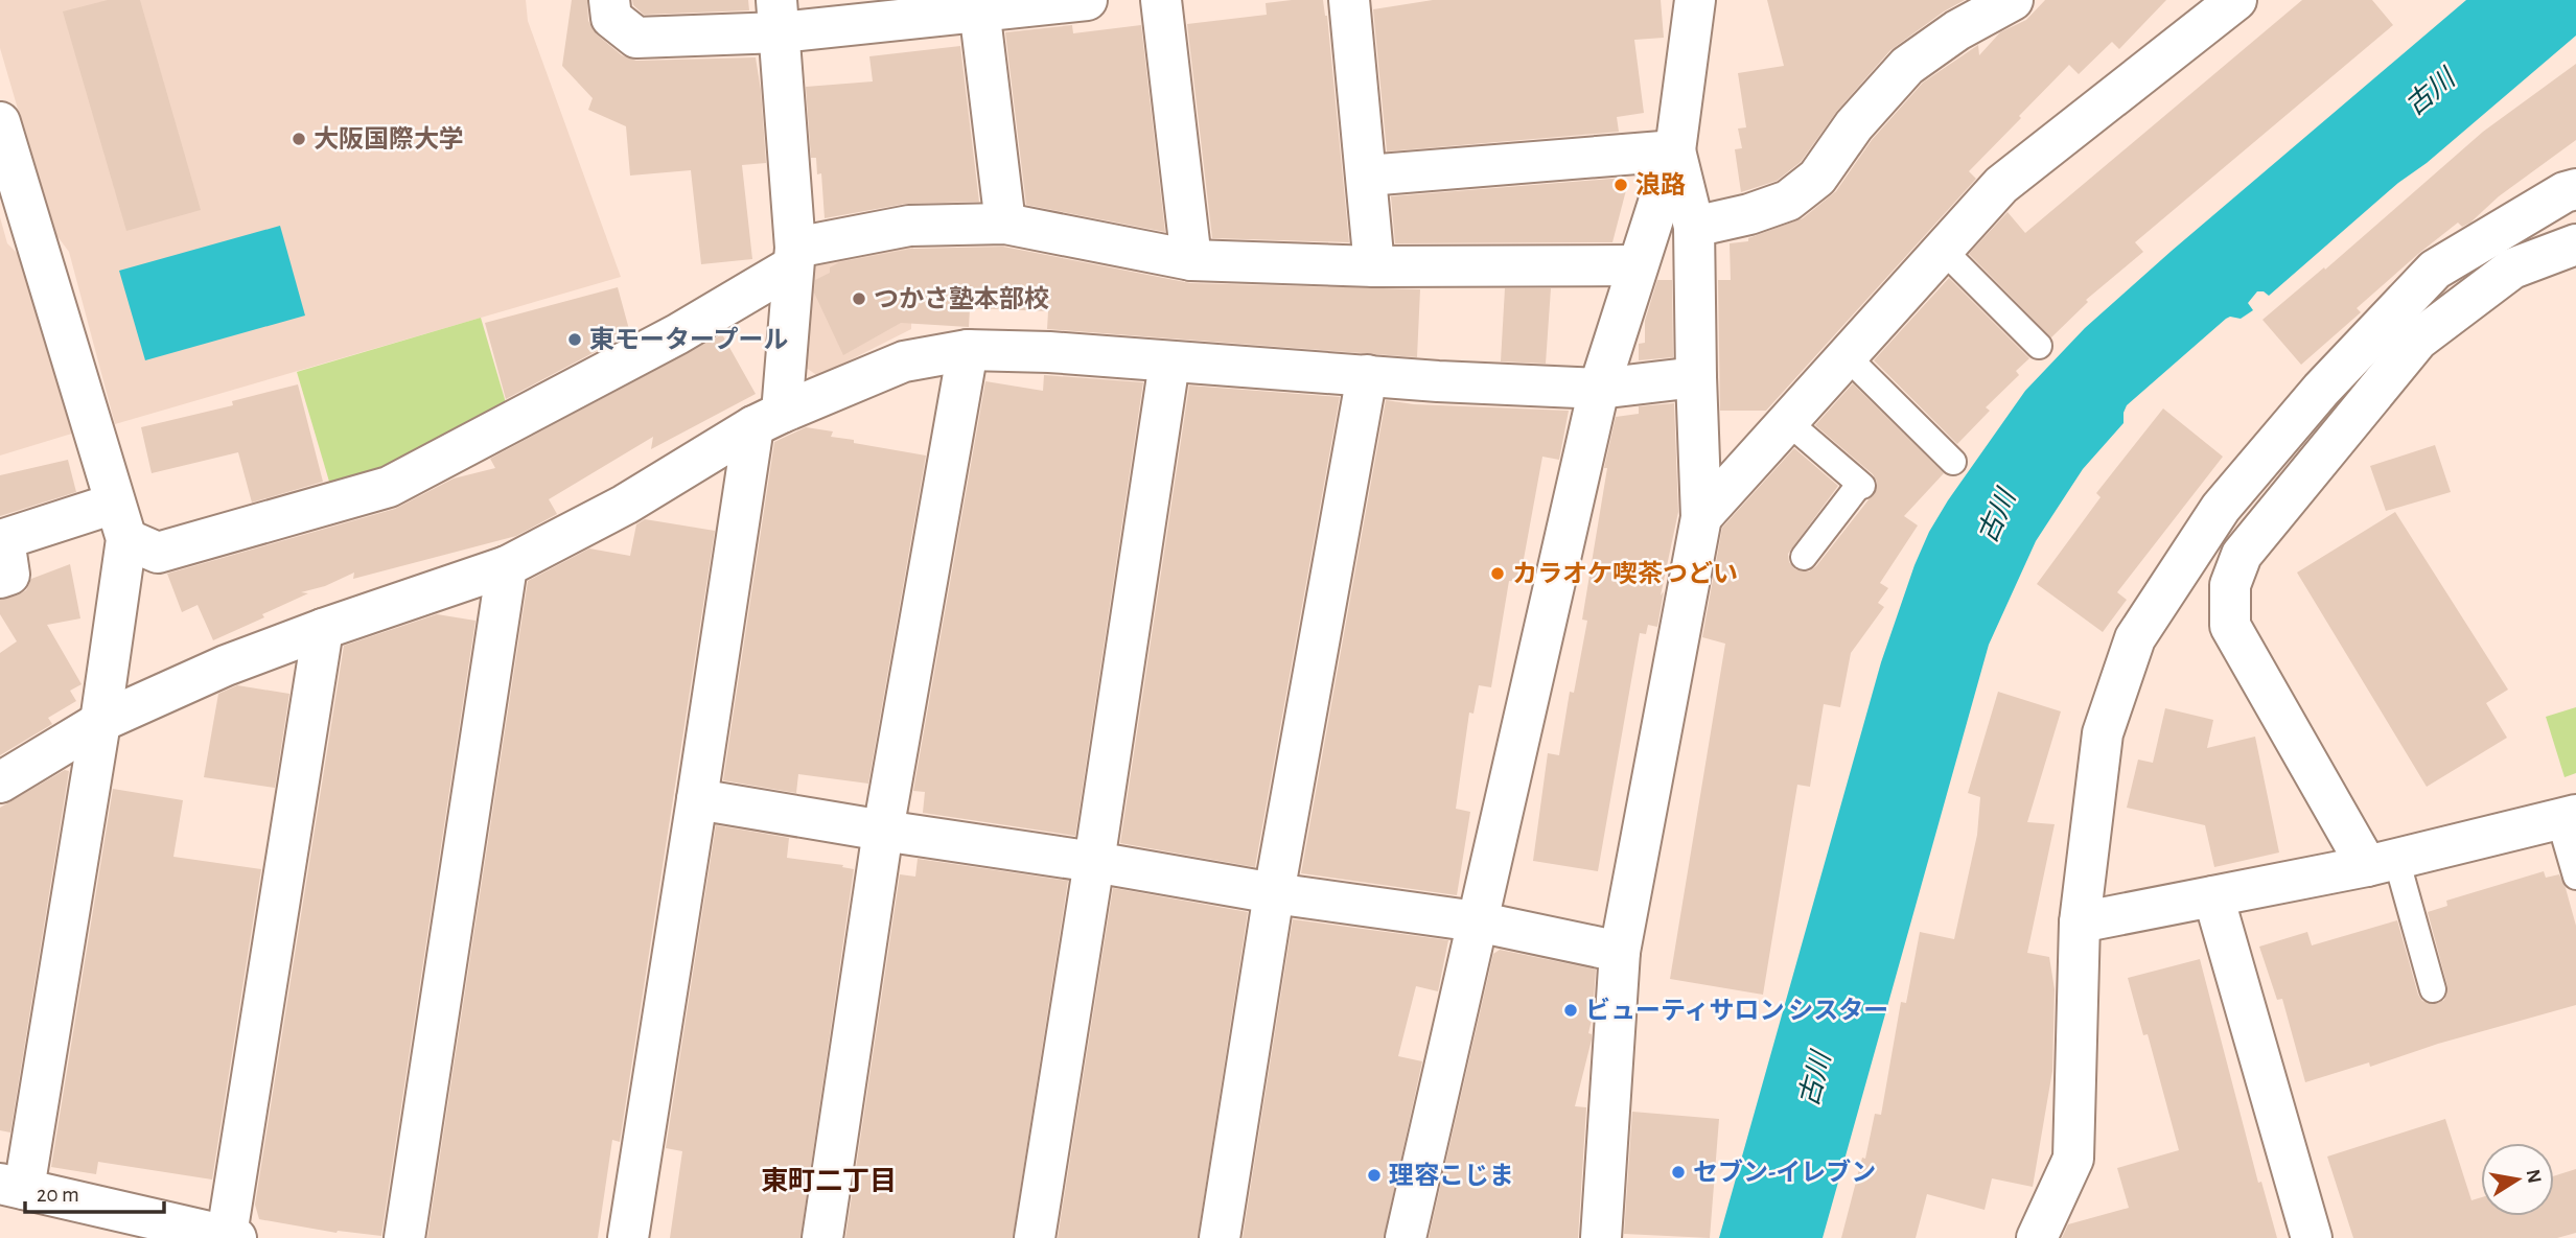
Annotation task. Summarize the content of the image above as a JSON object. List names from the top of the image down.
{
  "districts": ["東町二丁目"],
  "water": ["古川"],
  "places": [
    "大阪国際大学",
    "浪路",
    "つかさ塾本部校",
    "東モータープール",
    "カラオケ喫茶つどい",
    "ビューティサロン シスター",
    "セブン-イレブン",
    "理容こじま"
  ],
  "scale_bar": "20 m",
  "north": "right"
}
